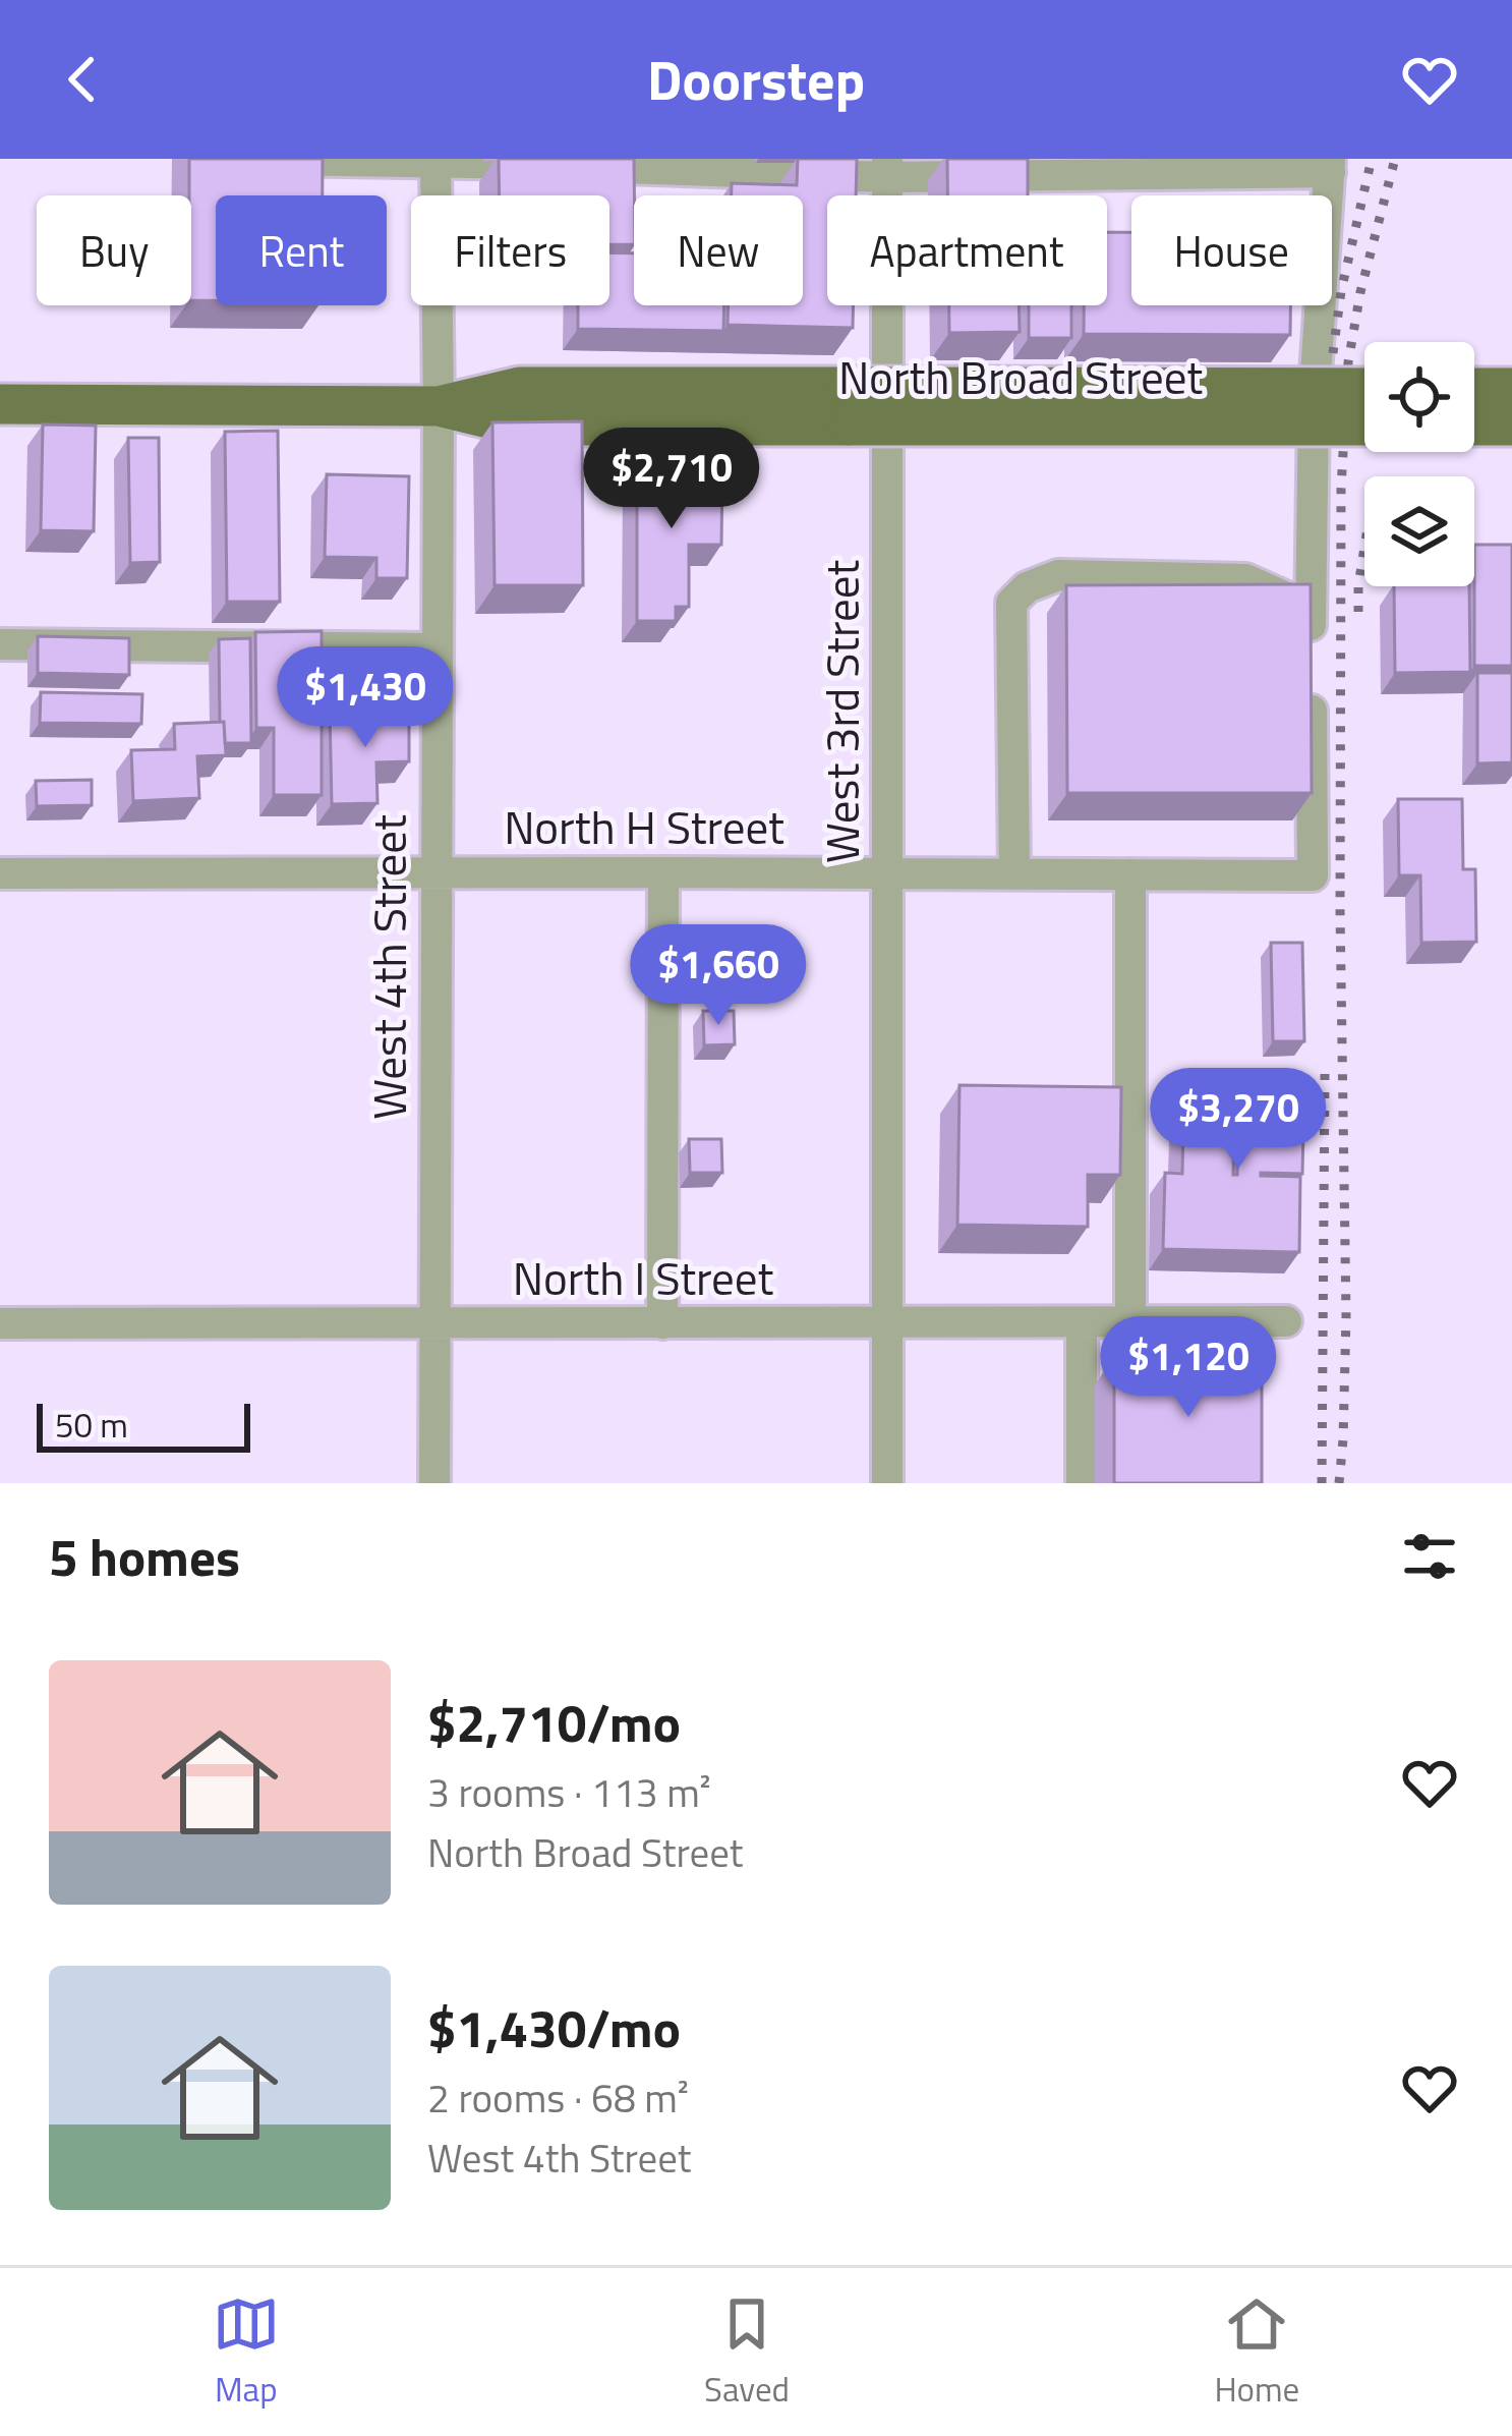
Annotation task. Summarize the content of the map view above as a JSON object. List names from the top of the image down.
{
  "streets": {
    "main road": ["North Broad Street"],
    "street": [
      "West 3rd Street",
      "North H Street",
      "West 4th Street",
      "North I Street"
    ]
  },
  "crossings": [
    ["North Broad Street", "West 4th Street"],
    ["West 3rd Street", "North H Street"],
    ["West 3rd Street", "North I Street"],
    ["North H Street", "West 4th Street"],
    ["West 4th Street", "North I Street"]
  ],
  "scale_bar": "50 m",
  "page": {
    "header": "Doorstep",
    "chip": [
      "Buy",
      "Rent",
      "Filters",
      "New",
      "Apartment",
      "House"
    ],
    "price": [
      "$2,710",
      "$1,430",
      "$1,660",
      "$3,270",
      "$1,120"
    ],
    "scale": "50 m",
    "heading": "5 homes",
    "list": [
      {
        "name": "$2,710/mo",
        "note": "3 rooms · 113 m² · North Broad Street"
      },
      {
        "name": "$1,430/mo",
        "note": "2 rooms · 68 m² · West 4th Street"
      }
    ],
    "tabs": ["Map", "Saved", "Home"]
  }
}
